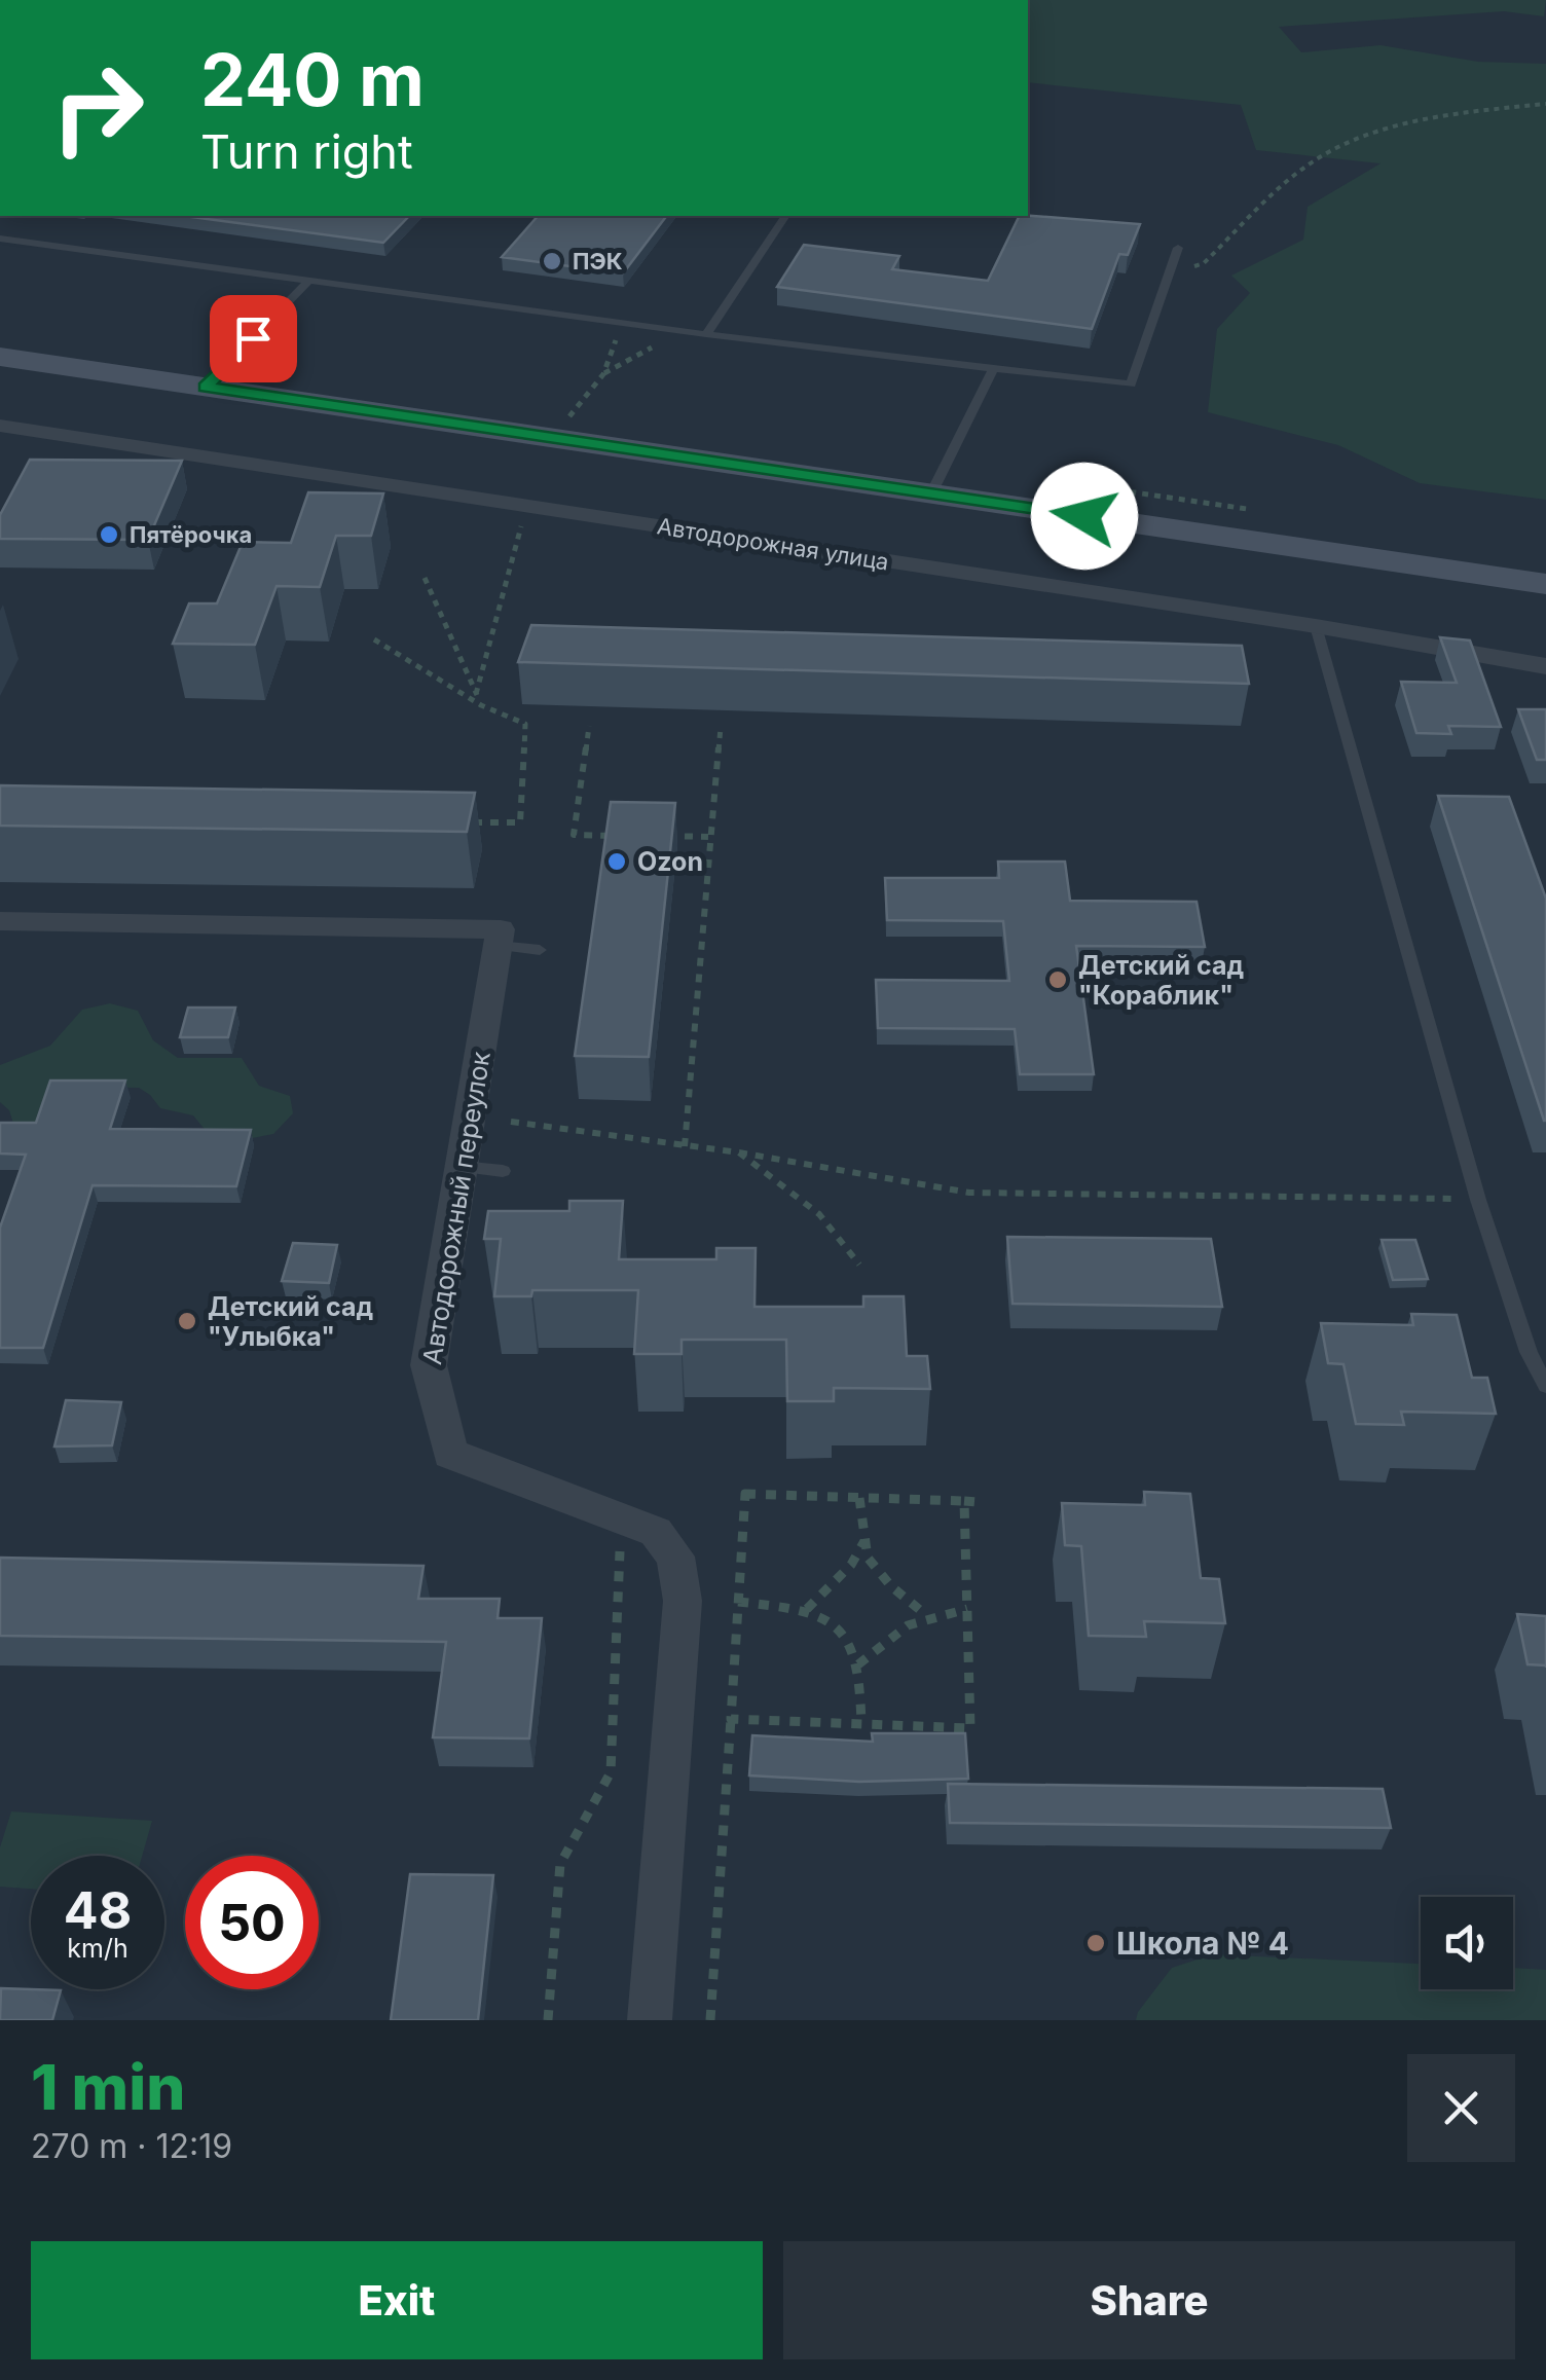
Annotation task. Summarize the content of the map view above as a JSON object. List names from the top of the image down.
{
  "streets": {
    "street": ["Автодорожная улица", "Автодорожный переулок"]
  },
  "places": [
    "ПЭК",
    "Пятёрочка",
    "Ozon",
    "Детский сад \"Кораблик\"",
    "Детский сад \"Улыбка\"",
    "Школа № 4"
  ],
  "page": {
    "turn": ["240 m", "Turn right"],
    "speed": "48 km/h",
    "limit": "50",
    "heading": ["1 min", "270 m · 12:19"],
    "buttons": ["Exit", "Share"]
  }
}
